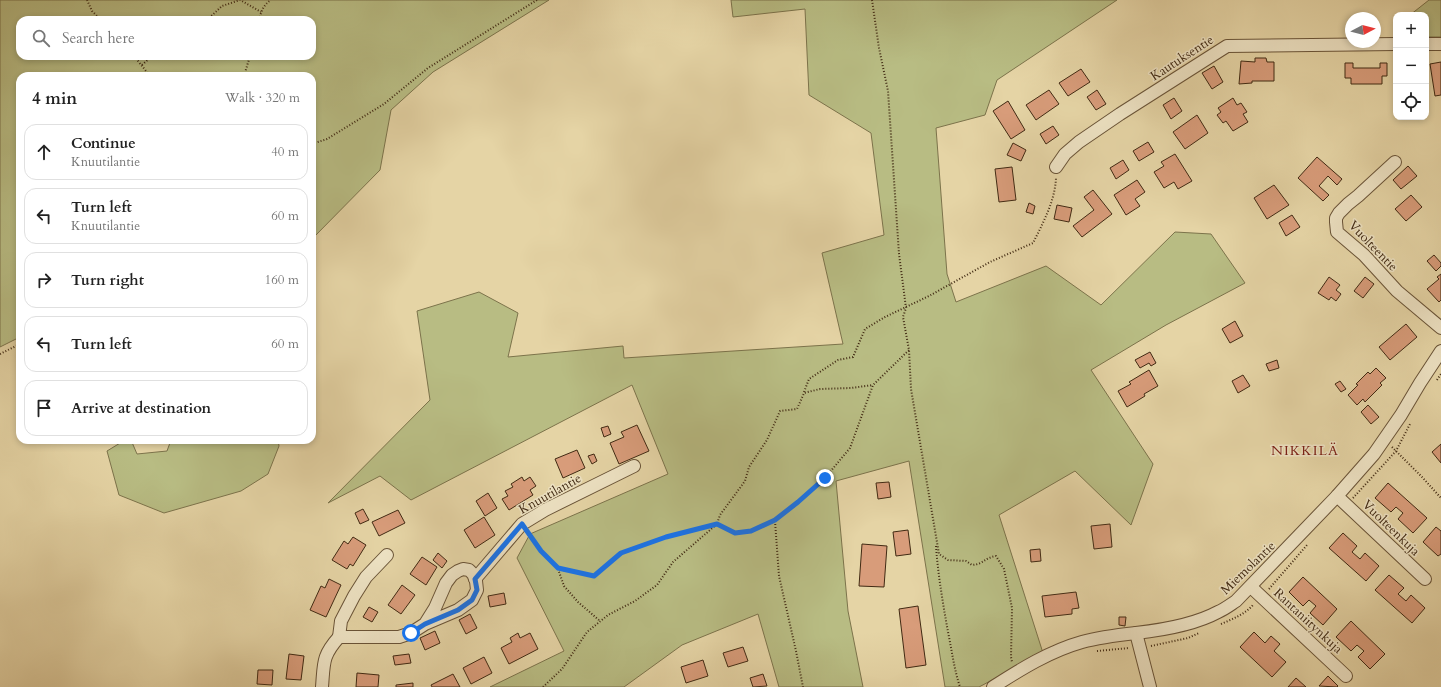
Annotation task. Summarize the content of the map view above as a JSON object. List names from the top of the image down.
{
  "streets": {
    "street": [
      "Kautuksentie",
      "Vuolteentie",
      "Knuutilantie",
      "Vuolteenkuja",
      "Miemolantie",
      "Rantaniitynkuja"
    ]
  },
  "crossings": [
    ["Vuolteenkuja", "Miemolantie"],
    ["Miemolantie", "Rantaniitynkuja"]
  ],
  "districts": ["NIKKILÄ"],
  "north": "right",
  "page": {
    "map_buttons": ["+", "−"],
    "search": "Search here",
    "heading": ["4 min", "Walk · 320 m"],
    "list": [
      ["Continue", "Knuutilantie", "40 m"],
      ["Turn left", "Knuutilantie", "60 m"],
      ["Turn right", "160 m"],
      ["Turn left", "60 m"],
      "Arrive at destination"
    ]
  }
}
